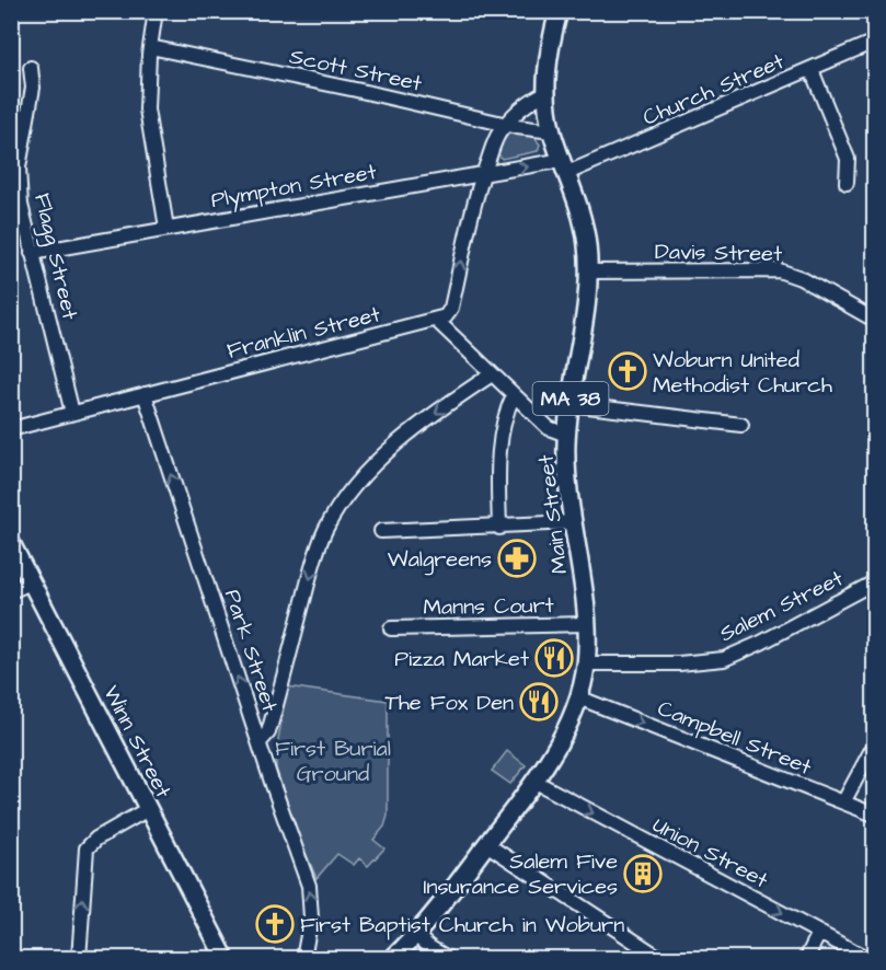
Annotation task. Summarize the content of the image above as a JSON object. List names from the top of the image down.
{
  "streets": {
    "main road": ["MA 38", "Main Street", "Winn Street"],
    "street": [
      "Scott Street",
      "Church Street",
      "Plympton Street",
      "Davis Street",
      "Flagg Street",
      "Franklin Street",
      "Manns Court",
      "Salem Street",
      "Park Street",
      "Campbell Street",
      "Union Street"
    ]
  },
  "crossings": [
    ["Scott Street", "Main Street"],
    ["Church Street", "Plympton Street"],
    ["Church Street", "Main Street"],
    ["Plympton Street", "Flagg Street"],
    ["Plympton Street", "Main Street"],
    ["Davis Street", "Main Street"],
    ["Flagg Street", "Franklin Street"],
    ["Franklin Street", "Park Street"],
    ["Main Street", "Manns Court"],
    ["Main Street", "Salem Street"],
    ["Main Street", "Campbell Street"],
    ["Main Street", "Union Street"]
  ],
  "one_way": ["Park Street", "Campbell Street"],
  "parks": ["First Burial Ground"],
  "places": {
    "church": ["Woburn United Methodist Church", "First Baptist Church in Woburn"],
    "pharmacy": ["Walgreens"],
    "restaurant": ["Pizza Market", "The Fox Den"],
    "building": ["Salem Five Insurance Services"]
  }
}
